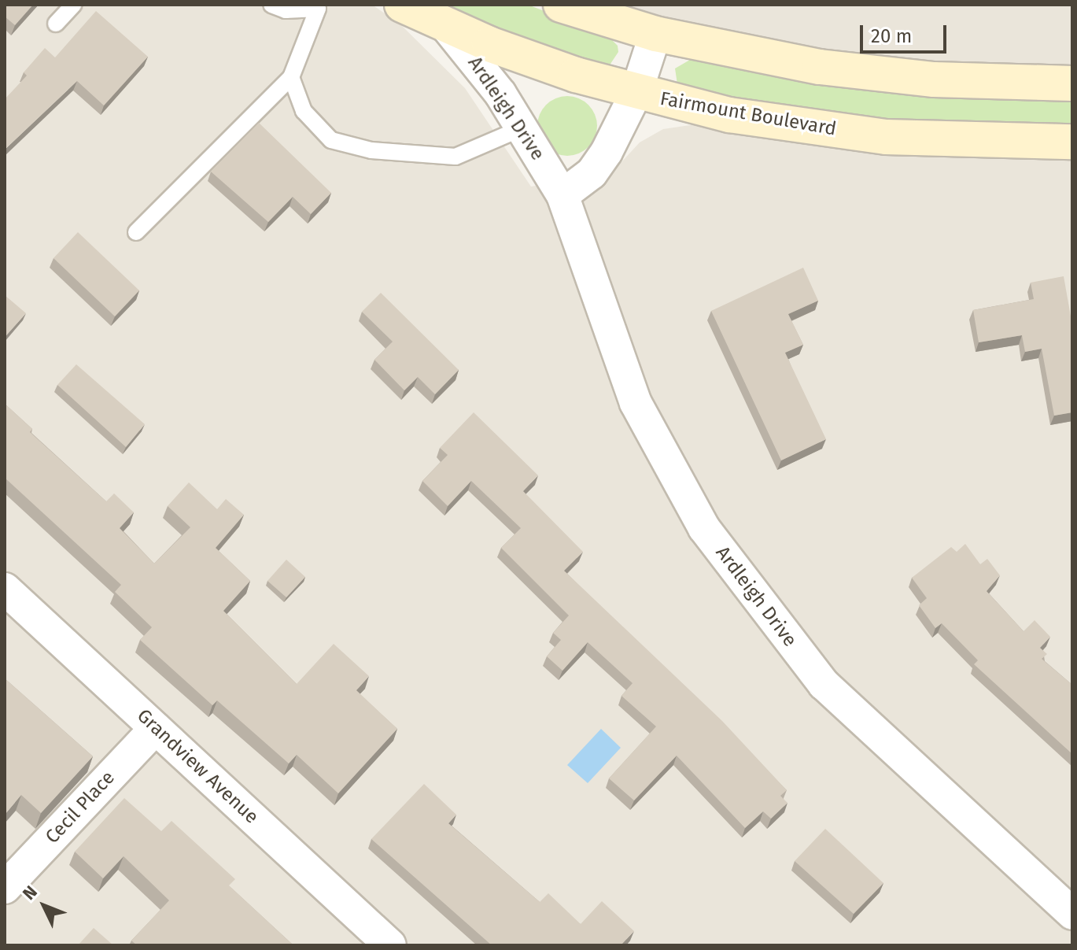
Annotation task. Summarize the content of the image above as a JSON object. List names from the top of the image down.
{
  "streets": {
    "main road": ["Fairmount Boulevard"],
    "street": ["Ardleigh Drive", "Grandview Avenue", "Cecil Place"]
  },
  "crossings": [
    ["Ardleigh Drive", "Fairmount Boulevard"],
    ["Grandview Avenue", "Cecil Place"]
  ],
  "scale_bar": "20 m",
  "north": "top left"
}
